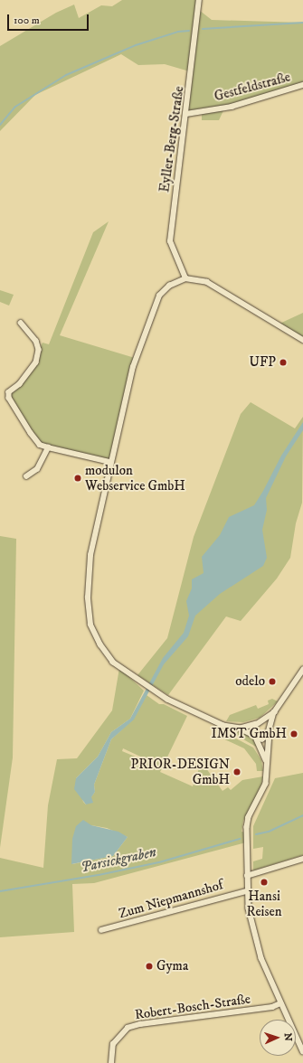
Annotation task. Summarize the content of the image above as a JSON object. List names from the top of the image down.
{
  "streets": {
    "street": [
      "Gestfeldstraße",
      "Eyller-Berg-Straße",
      "Zum Niepmannshof",
      "Robert-Bosch-Straße"
    ]
  },
  "crossings": [
    ["Gestfeldstraße", "Eyller-Berg-Straße"]
  ],
  "water": ["Parsickgraben"],
  "places": [
    "UFP",
    "modulon Webservice GmbH",
    "odelo",
    "IMST GmbH",
    "PRIOR-DESIGN GmbH",
    "Hansi Reisen",
    "Gyma"
  ],
  "scale_bar": "100 m",
  "north": "right"
}
